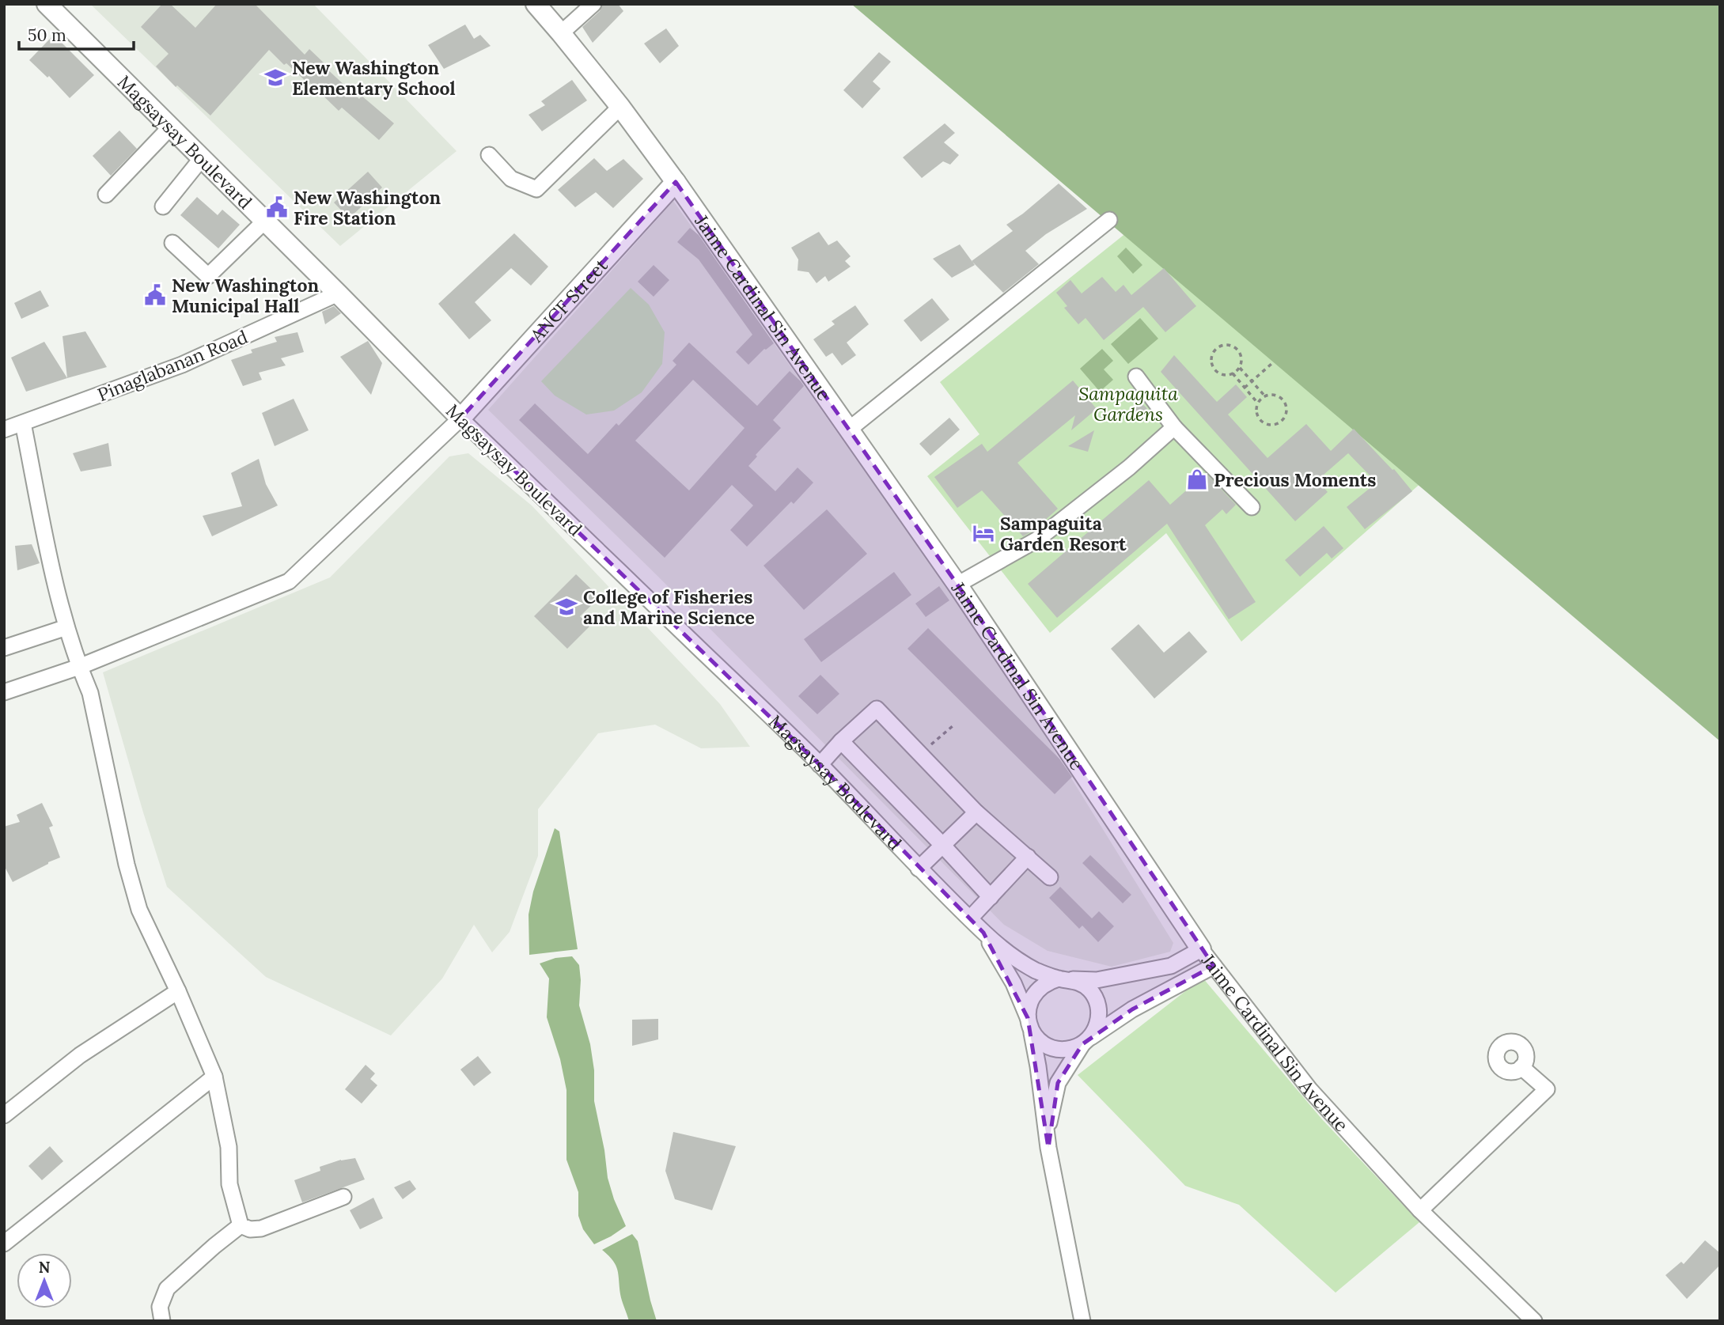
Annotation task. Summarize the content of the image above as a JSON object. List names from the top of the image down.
{
  "streets": {
    "main road": ["Magsaysay Boulevard", "ANCF Street", "Jaime Cardinal Sin Avenue"],
    "street": ["Pinaglabanan Road"]
  },
  "crossings": [
    ["Magsaysay Boulevard", "ANCF Street"],
    ["Magsaysay Boulevard", "Jaime Cardinal Sin Avenue"],
    ["Magsaysay Boulevard", "Pinaglabanan Road"],
    ["ANCF Street", "Jaime Cardinal Sin Avenue"]
  ],
  "parks": ["Sampaguita Gardens"],
  "places": {
    "school or university": ["New Washington Elementary School", "College of Fisheries and Marine Science"],
    "public building": ["New Washington Fire Station", "New Washington Municipal Hall"],
    "shop": ["Precious Moments"],
    "hotel": ["Sampaguita Garden Resort"]
  },
  "scale_bar": "50 m",
  "north": "top"
}
